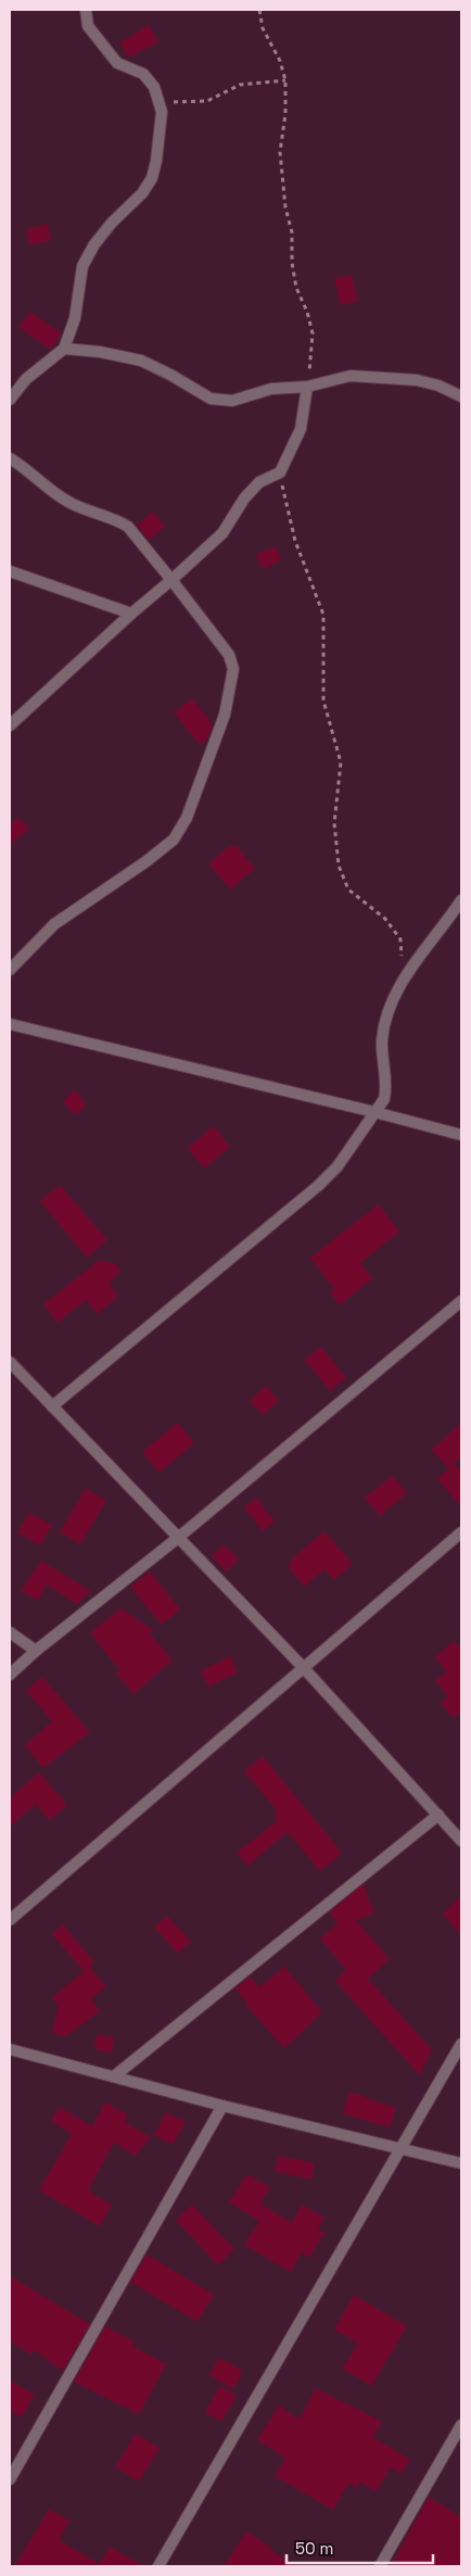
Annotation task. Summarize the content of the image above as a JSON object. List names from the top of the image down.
{
  "scale_bar": "50 m"
}
